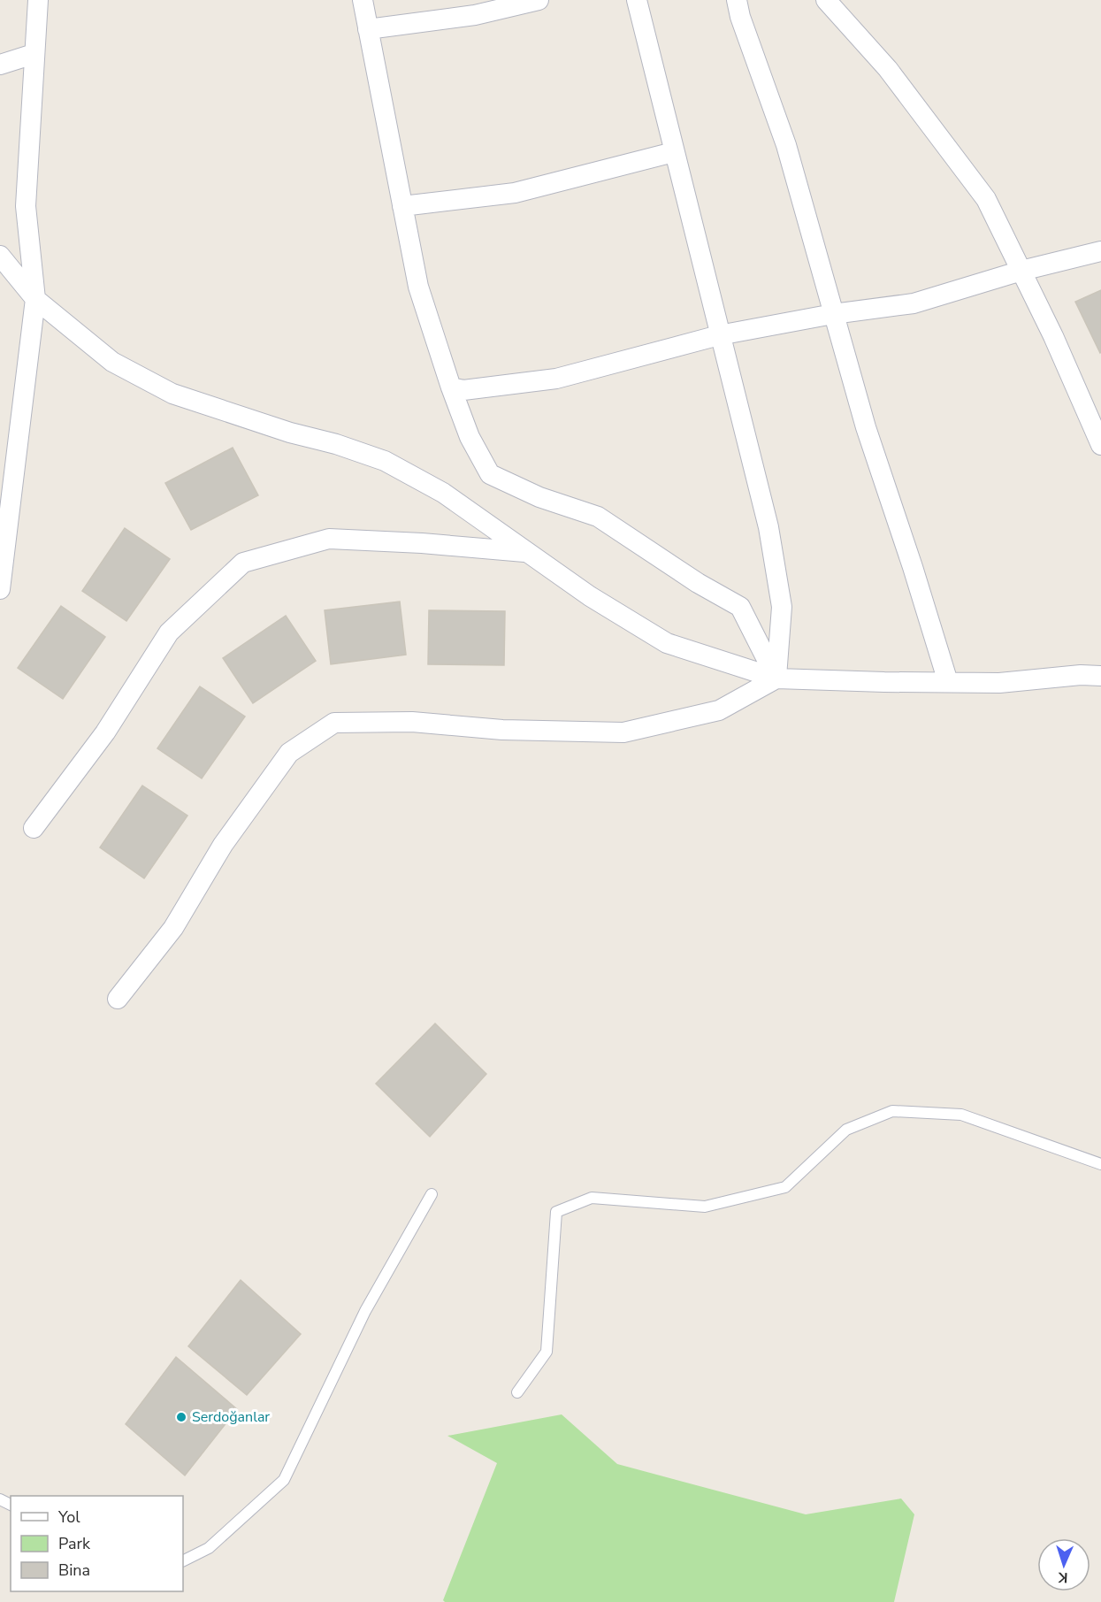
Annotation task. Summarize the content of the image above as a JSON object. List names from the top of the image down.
{
  "places": ["Serdoğanlar"],
  "legend": ["Yol", "Park", "Bina"],
  "north": "bottom"
}
